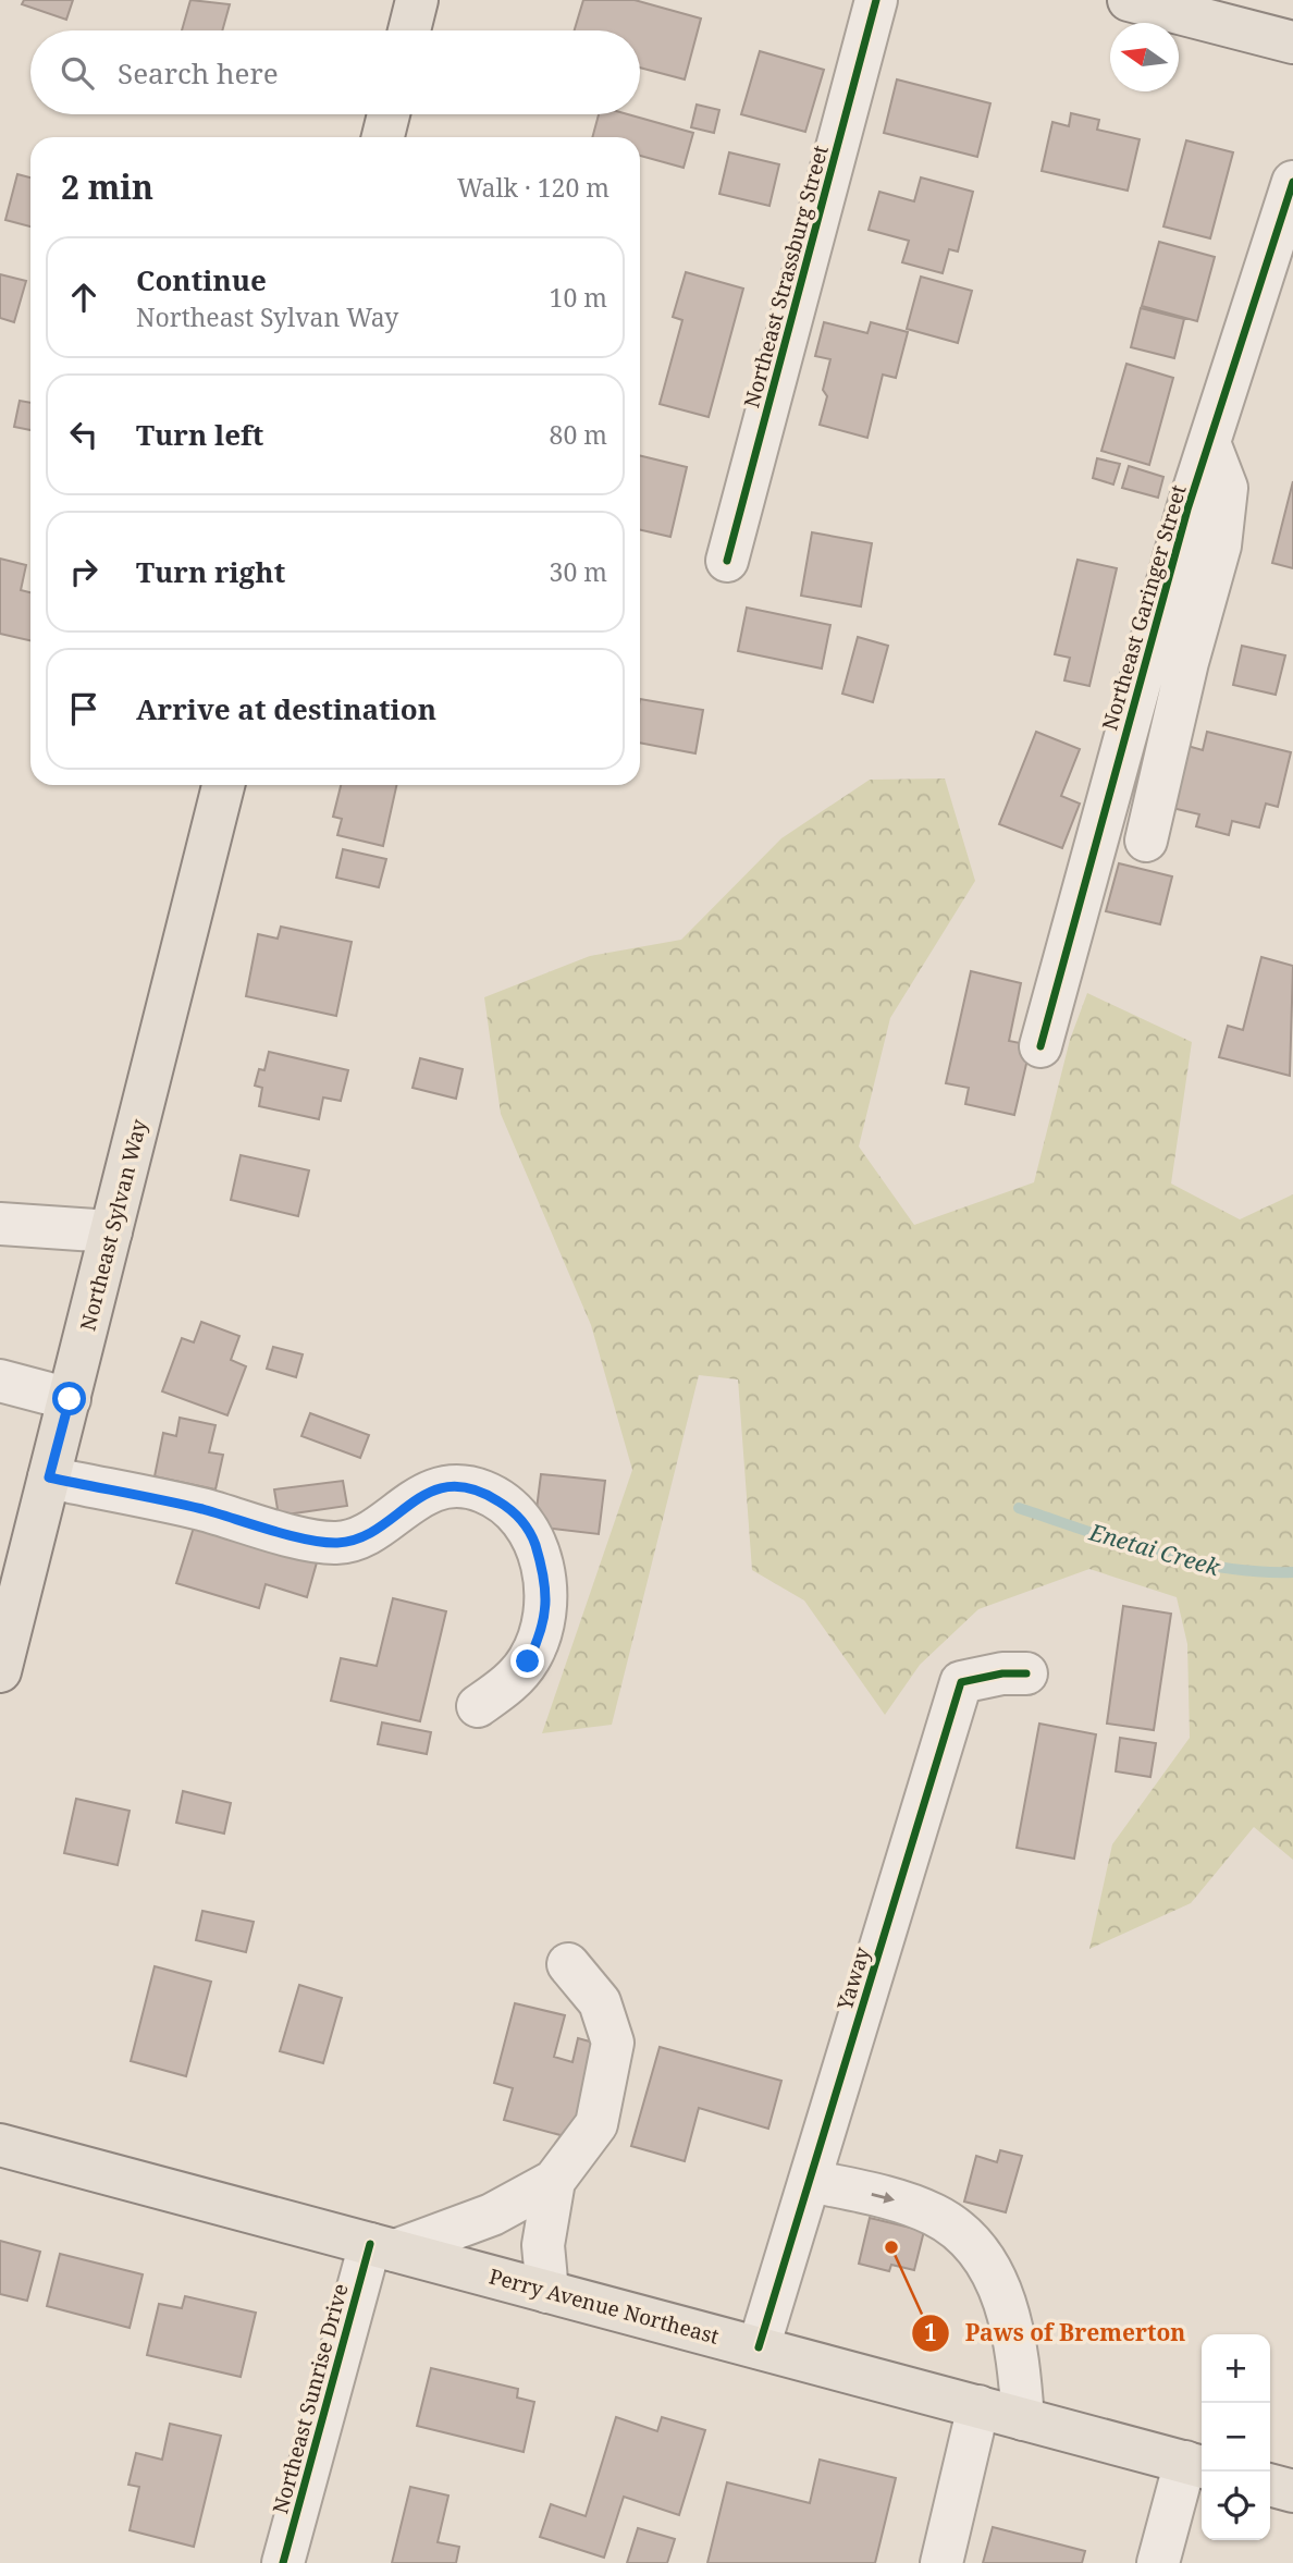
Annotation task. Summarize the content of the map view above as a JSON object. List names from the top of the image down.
{
  "streets": {
    "main road": ["Northeast Sylvan Way", "Perry Avenue Northeast"],
    "street": [
      "Northeast Strassburg Street",
      "Northeast Garinger Street",
      "Yaway",
      "Northeast Sunrise Drive"
    ]
  },
  "crossings": [
    ["Yaway", "Perry Avenue Northeast"],
    ["Perry Avenue Northeast", "Northeast Sunrise Drive"]
  ],
  "water": ["Enetai Creek"],
  "places": ["Paws of Bremerton"],
  "north": "left",
  "page": {
    "search": "Search here",
    "heading": ["2 min", "Walk · 120 m"],
    "list": [
      ["Continue", "Northeast Sylvan Way", "10 m"],
      ["Turn left", "80 m"],
      ["Turn right", "30 m"],
      "Arrive at destination"
    ],
    "map_buttons": ["+", "−"]
  }
}
